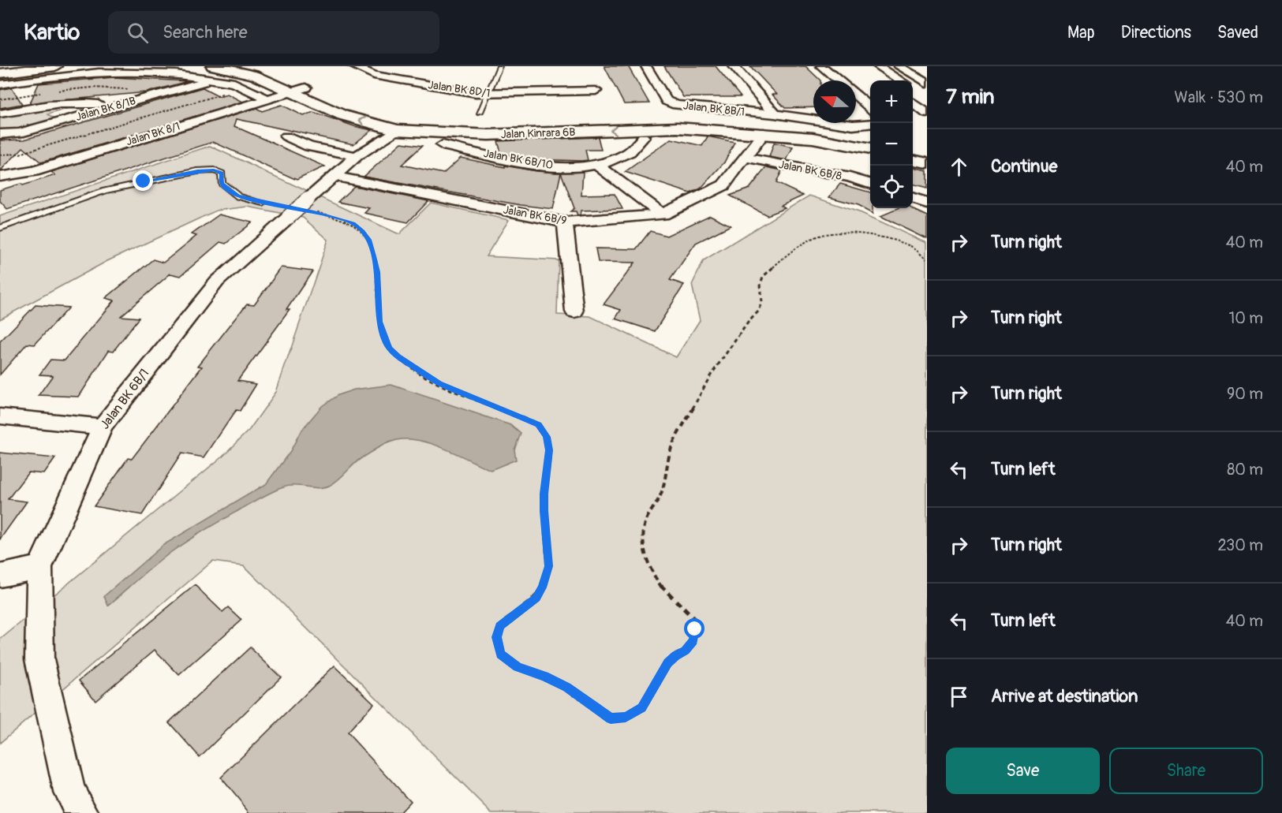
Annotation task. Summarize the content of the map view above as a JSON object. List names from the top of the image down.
{
  "streets": {
    "street": [
      "Jalan BK 8D/1",
      "Jalan BK 8/1B",
      "Jalan BK 8B/1",
      "Jalan Kinrara 6B",
      "Jalan BK 8/1",
      "Jalan BK 6B/10",
      "Jalan BK 6B/8",
      "Jalan BK 6B/9",
      "Jalan BK 6B/1"
    ]
  },
  "crossings": [
    ["Jalan Kinrara 6B", "Jalan BK 8/1"],
    ["Jalan Kinrara 6B", "Jalan BK 6B/9"],
    ["Jalan Kinrara 6B", "Jalan BK 6B/1"],
    ["Jalan BK 6B/8", "Jalan BK 6B/9"],
    ["Jalan BK 6B/9", "Jalan BK 6B/1"]
  ],
  "north": "left",
  "page": {
    "header": "Kartio",
    "search": "Search here",
    "nav": ["Map", "Directions", "Saved"],
    "heading": ["7 min", "Walk · 530 m"],
    "map_buttons": ["+", "−"],
    "list": [
      ["Continue", "40 m"],
      ["Turn right", "40 m"],
      ["Turn right", "10 m"],
      ["Turn right", "90 m"],
      ["Turn left", "80 m"],
      ["Turn right", "230 m"],
      ["Turn left", "40 m"],
      "Arrive at destination"
    ],
    "buttons": ["Save", "Share"]
  }
}
